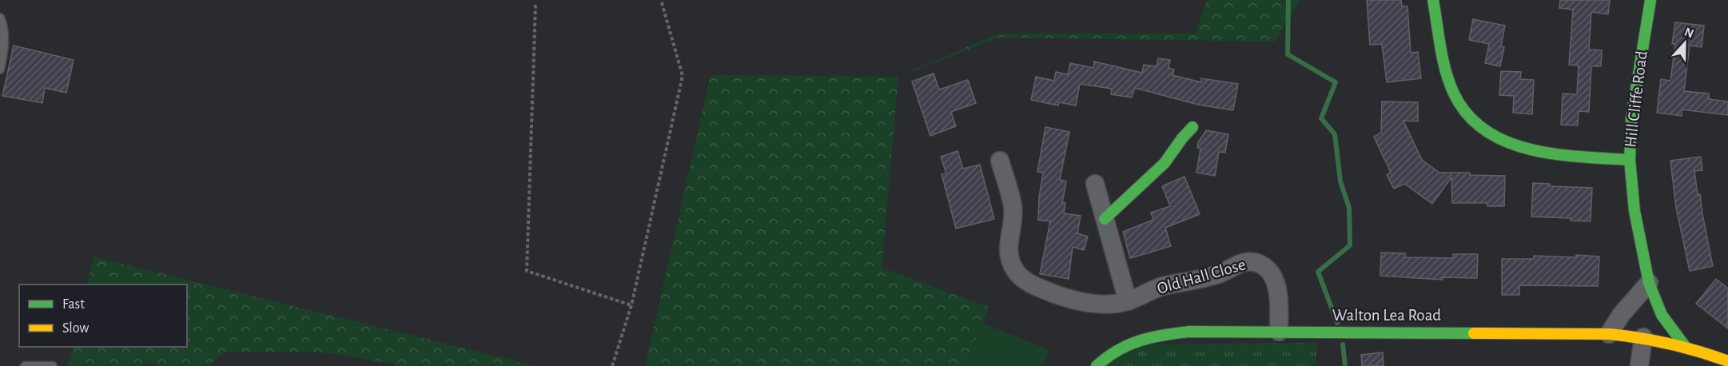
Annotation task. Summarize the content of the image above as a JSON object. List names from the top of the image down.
{
  "streets": {
    "street": ["Hill Cliffe Road", "Old Hall Close", "Walton Lea Road"]
  },
  "crossings": [
    ["Hill Cliffe Road", "Walton Lea Road"],
    ["Old Hall Close", "Walton Lea Road"]
  ],
  "legend": ["Fast", "Slow"],
  "north": "top"
}
